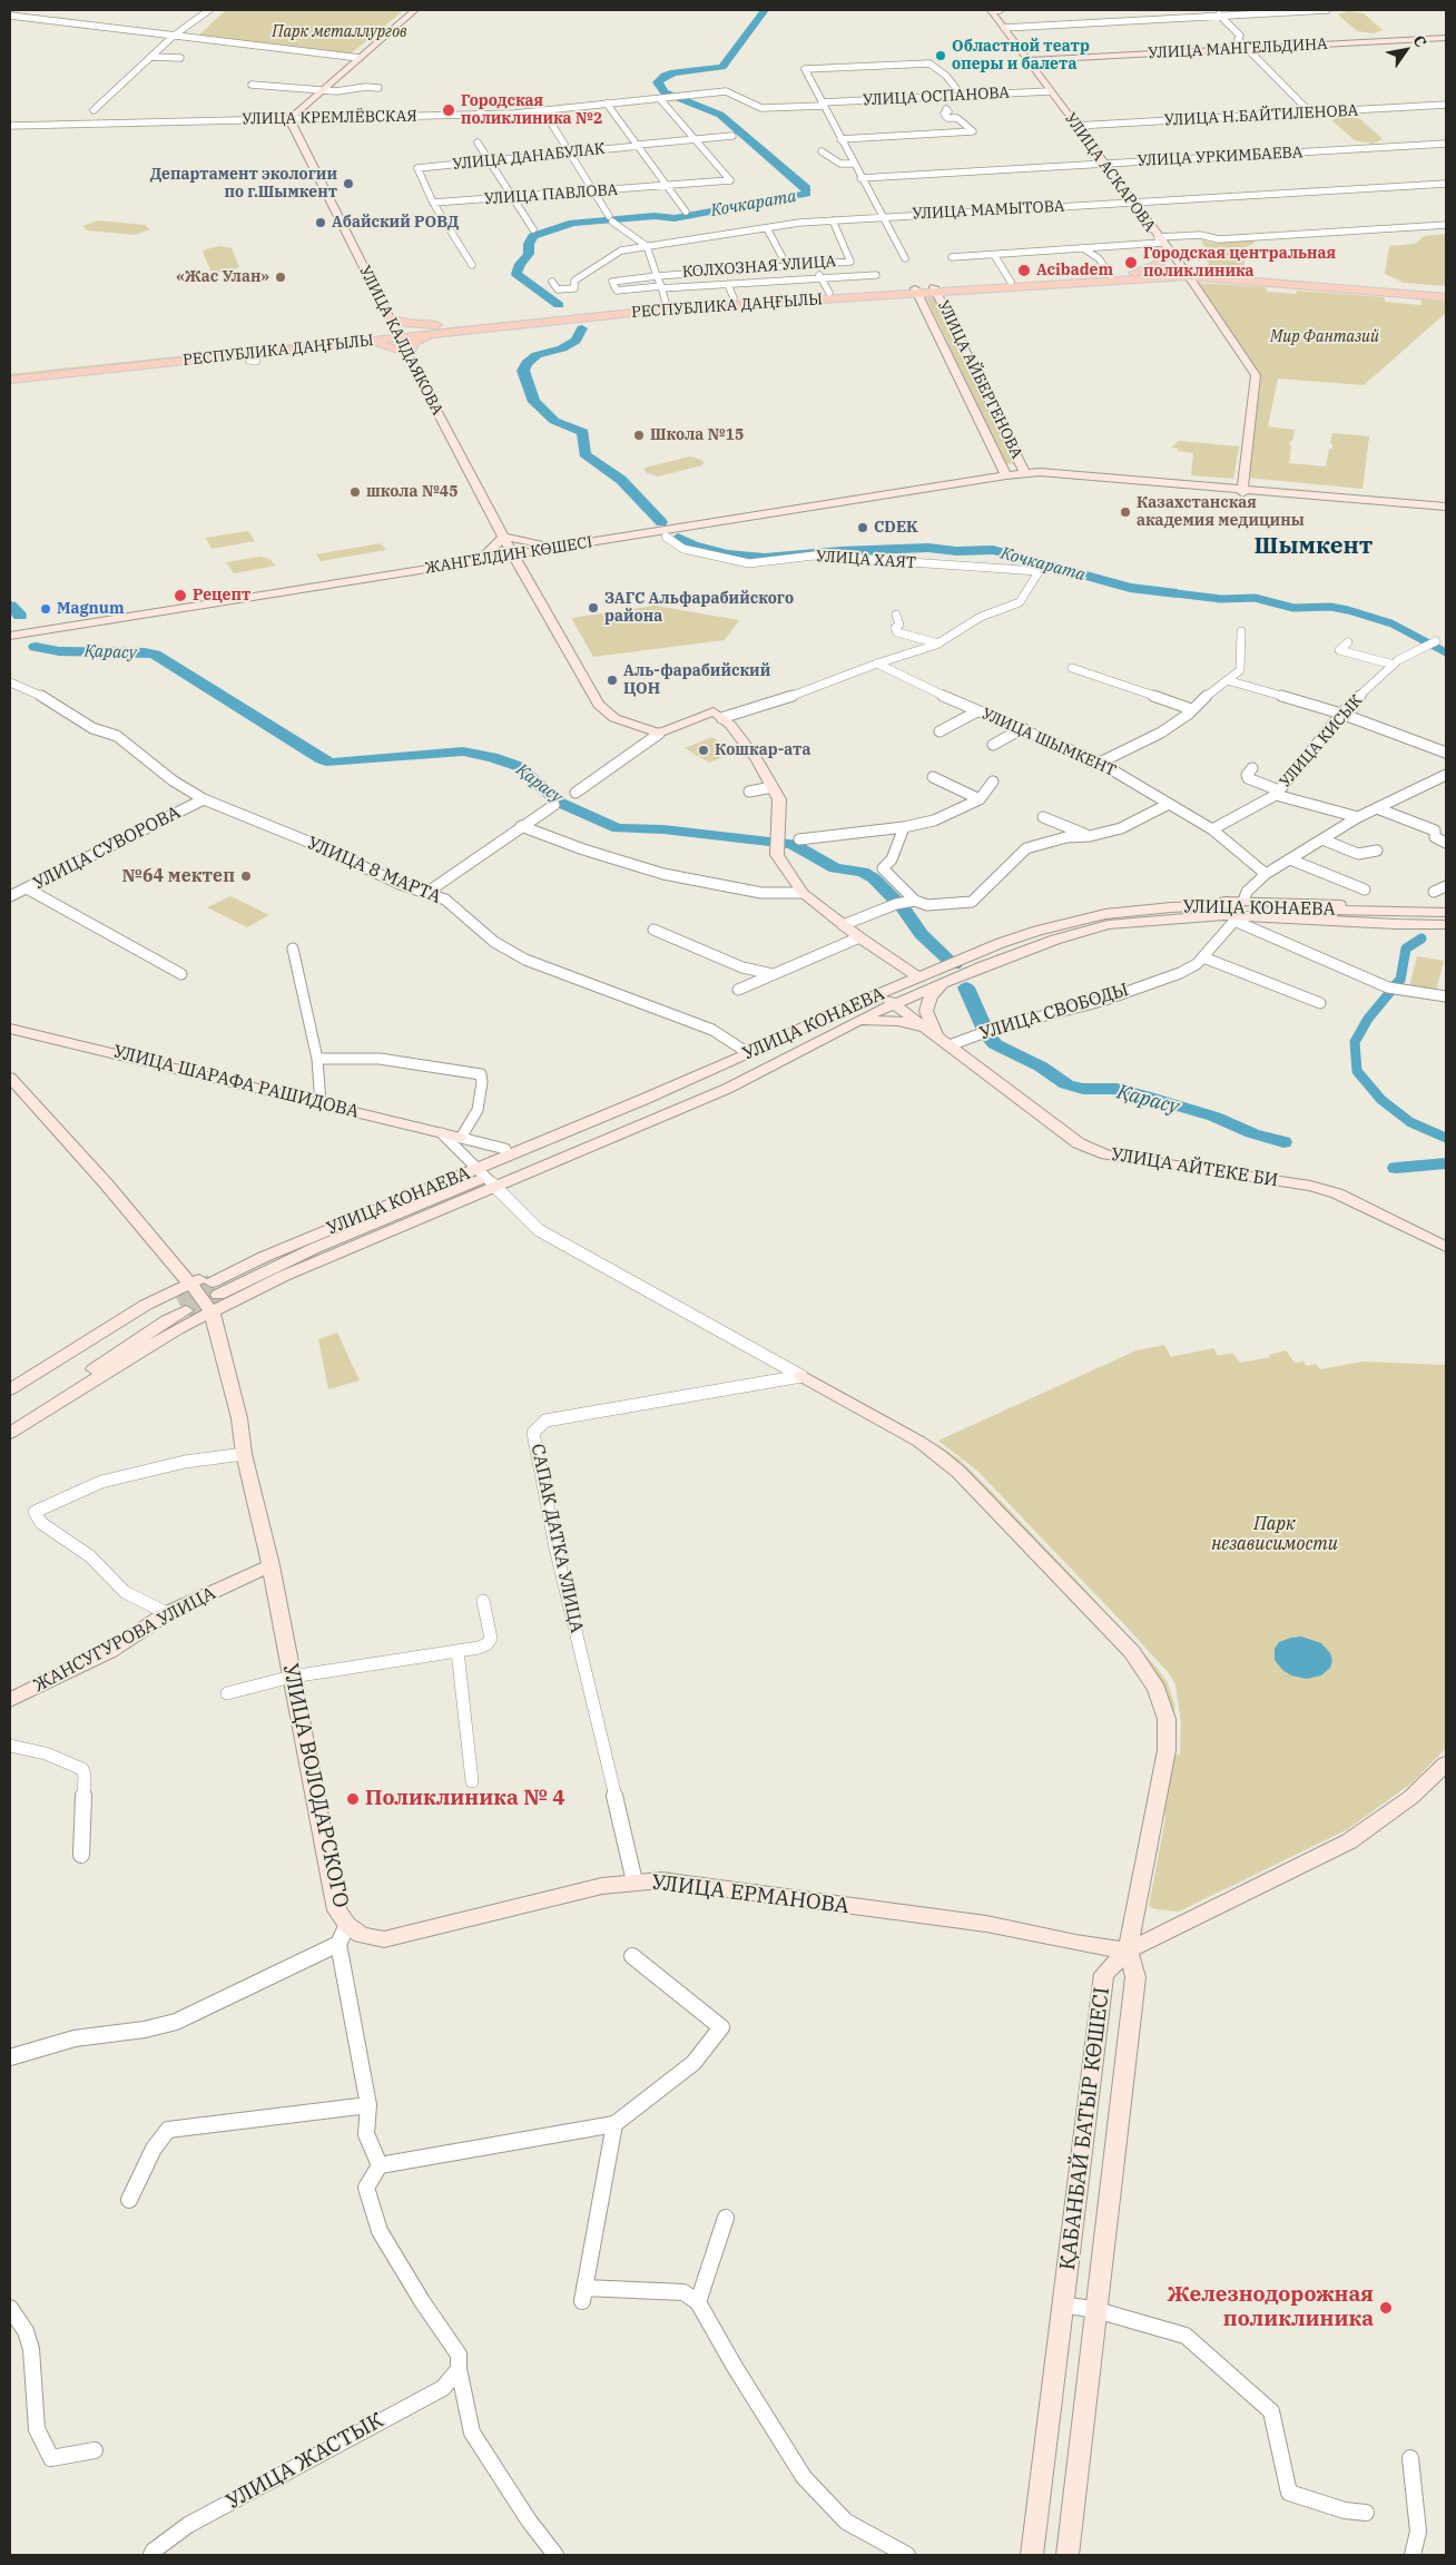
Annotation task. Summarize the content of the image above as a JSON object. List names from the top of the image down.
{
  "streets": {
    "main road": [
      "УЛИЦА МАНГЕЛЬДИНА",
      "УЛИЦА АСКАРОВА",
      "РЕСПУБЛИКА ДАҢҒЫЛЫ",
      "УЛИЦА КАЛДАЯКОВА",
      "УЛИЦА АЙБЕРГЕНОВА",
      "ЖАНГЕЛДИН КӨШЕСІ",
      "УЛИЦА КОНАЕВА",
      "УЛИЦА ШАРАФА РАШИДОВА",
      "УЛИЦА АЙТЕКЕ БИ",
      "ЖАНСУГУРОВА УЛИЦА",
      "УЛИЦА ВОЛОДАРСКОГО",
      "УЛИЦА ЕРМАНОВА",
      "ҚАБАНБАЙ БАТЫР КӨШЕСІ"
    ],
    "street": [
      "УЛИЦА ОСПАНОВА",
      "УЛИЦА Н.БАЙТИЛЕНОВА",
      "УЛИЦА КРЕМЛЁВСКАЯ",
      "УЛИЦА ДАНАБУЛАК",
      "УЛИЦА УРКИМБАЕВА",
      "УЛИЦА ПАВЛОВА",
      "УЛИЦА МАМЫТОВА",
      "КОЛХОЗНАЯ УЛИЦА",
      "УЛИЦА ХАЯТ",
      "УЛИЦА КИСЫК",
      "УЛИЦА ШЫМКЕНТ",
      "УЛИЦА СУВОРОВА",
      "УЛИЦА 8 МАРТА",
      "УЛИЦА СВОБОДЫ",
      "САПАК ДАТКА УЛИЦА",
      "УЛИЦА ЖАСТЫК"
    ]
  },
  "crossings": [
    ["УЛИЦА МАНГЕЛЬДИНА", "УЛИЦА АСКАРОВА"],
    ["УЛИЦА ОСПАНОВА", "УЛИЦА КРЕМЛЁВСКАЯ"],
    ["УЛИЦА ОСПАНОВА", "УЛИЦА АСКАРОВА"],
    ["УЛИЦА Н.БАЙТИЛЕНОВА", "УЛИЦА АСКАРОВА"],
    ["УЛИЦА КРЕМЛЁВСКАЯ", "УЛИЦА КАЛДАЯКОВА"],
    ["УЛИЦА ДАНАБУЛАК", "УЛИЦА ПАВЛОВА"],
    ["УЛИЦА УРКИМБАЕВА", "УЛИЦА АСКАРОВА"],
    ["УЛИЦА АСКАРОВА", "УЛИЦА МАМЫТОВА"],
    ["УЛИЦА АСКАРОВА", "РЕСПУБЛИКА ДАҢҒЫЛЫ"],
    ["УЛИЦА АСКАРОВА", "ЖАНГЕЛДИН КӨШЕСІ"],
    ["УЛИЦА МАМЫТОВА", "КОЛХОЗНАЯ УЛИЦА"],
    ["РЕСПУБЛИКА ДАҢҒЫЛЫ", "УЛИЦА КАЛДАЯКОВА"],
    ["РЕСПУБЛИКА ДАҢҒЫЛЫ", "УЛИЦА АЙБЕРГЕНОВА"],
    ["УЛИЦА КАЛДАЯКОВА", "ЖАНГЕЛДИН КӨШЕСІ"],
    ["УЛИЦА АЙБЕРГЕНОВА", "ЖАНГЕЛДИН КӨШЕСІ"],
    ["УЛИЦА ХАЯТ", "УЛИЦА ШЫМКЕНТ"],
    ["УЛИЦА КИСЫК", "УЛИЦА ШЫМКЕНТ"],
    ["УЛИЦА СУВОРОВА", "УЛИЦА 8 МАРТА"],
    ["УЛИЦА КОНАЕВА", "УЛИЦА АЙТЕКЕ БИ"],
    ["УЛИЦА СВОБОДЫ", "УЛИЦА АЙТЕКЕ БИ"],
    ["САПАК ДАТКА УЛИЦА", "УЛИЦА ЕРМАНОВА"],
    ["ЖАНСУГУРОВА УЛИЦА", "УЛИЦА ВОЛОДАРСКОГО"],
    ["УЛИЦА ВОЛОДАРСКОГО", "УЛИЦА ЕРМАНОВА"],
    ["УЛИЦА ЕРМАНОВА", "ҚАБАНБАЙ БАТЫР КӨШЕСІ"]
  ],
  "districts": ["Шымкент"],
  "water": ["Кочкарата", "Қарасу"],
  "parks": ["Парк металлургов", "Мир Фантазий", "Парк независимости"],
  "places": [
    "Областной театр оперы и балета",
    "Городская поликлиника №2",
    "Департамент экологии по г.Шымкент",
    "Абайский РОВД",
    "Городская центральная поликлиника",
    "Acibadem",
    "«Жас Улан»",
    "Школа №15",
    "школа №45",
    "Казахстанская академия медицины",
    "CDEK",
    "Рецепт",
    "ЗАГС Альфарабийского района",
    "Magnum",
    "Аль-фарабийский ЦОН",
    "Кошкар-ата",
    "№64 мектеп",
    "Поликлиника № 4",
    "Железнодорожная поликлиника"
  ],
  "north": "top right"
}
